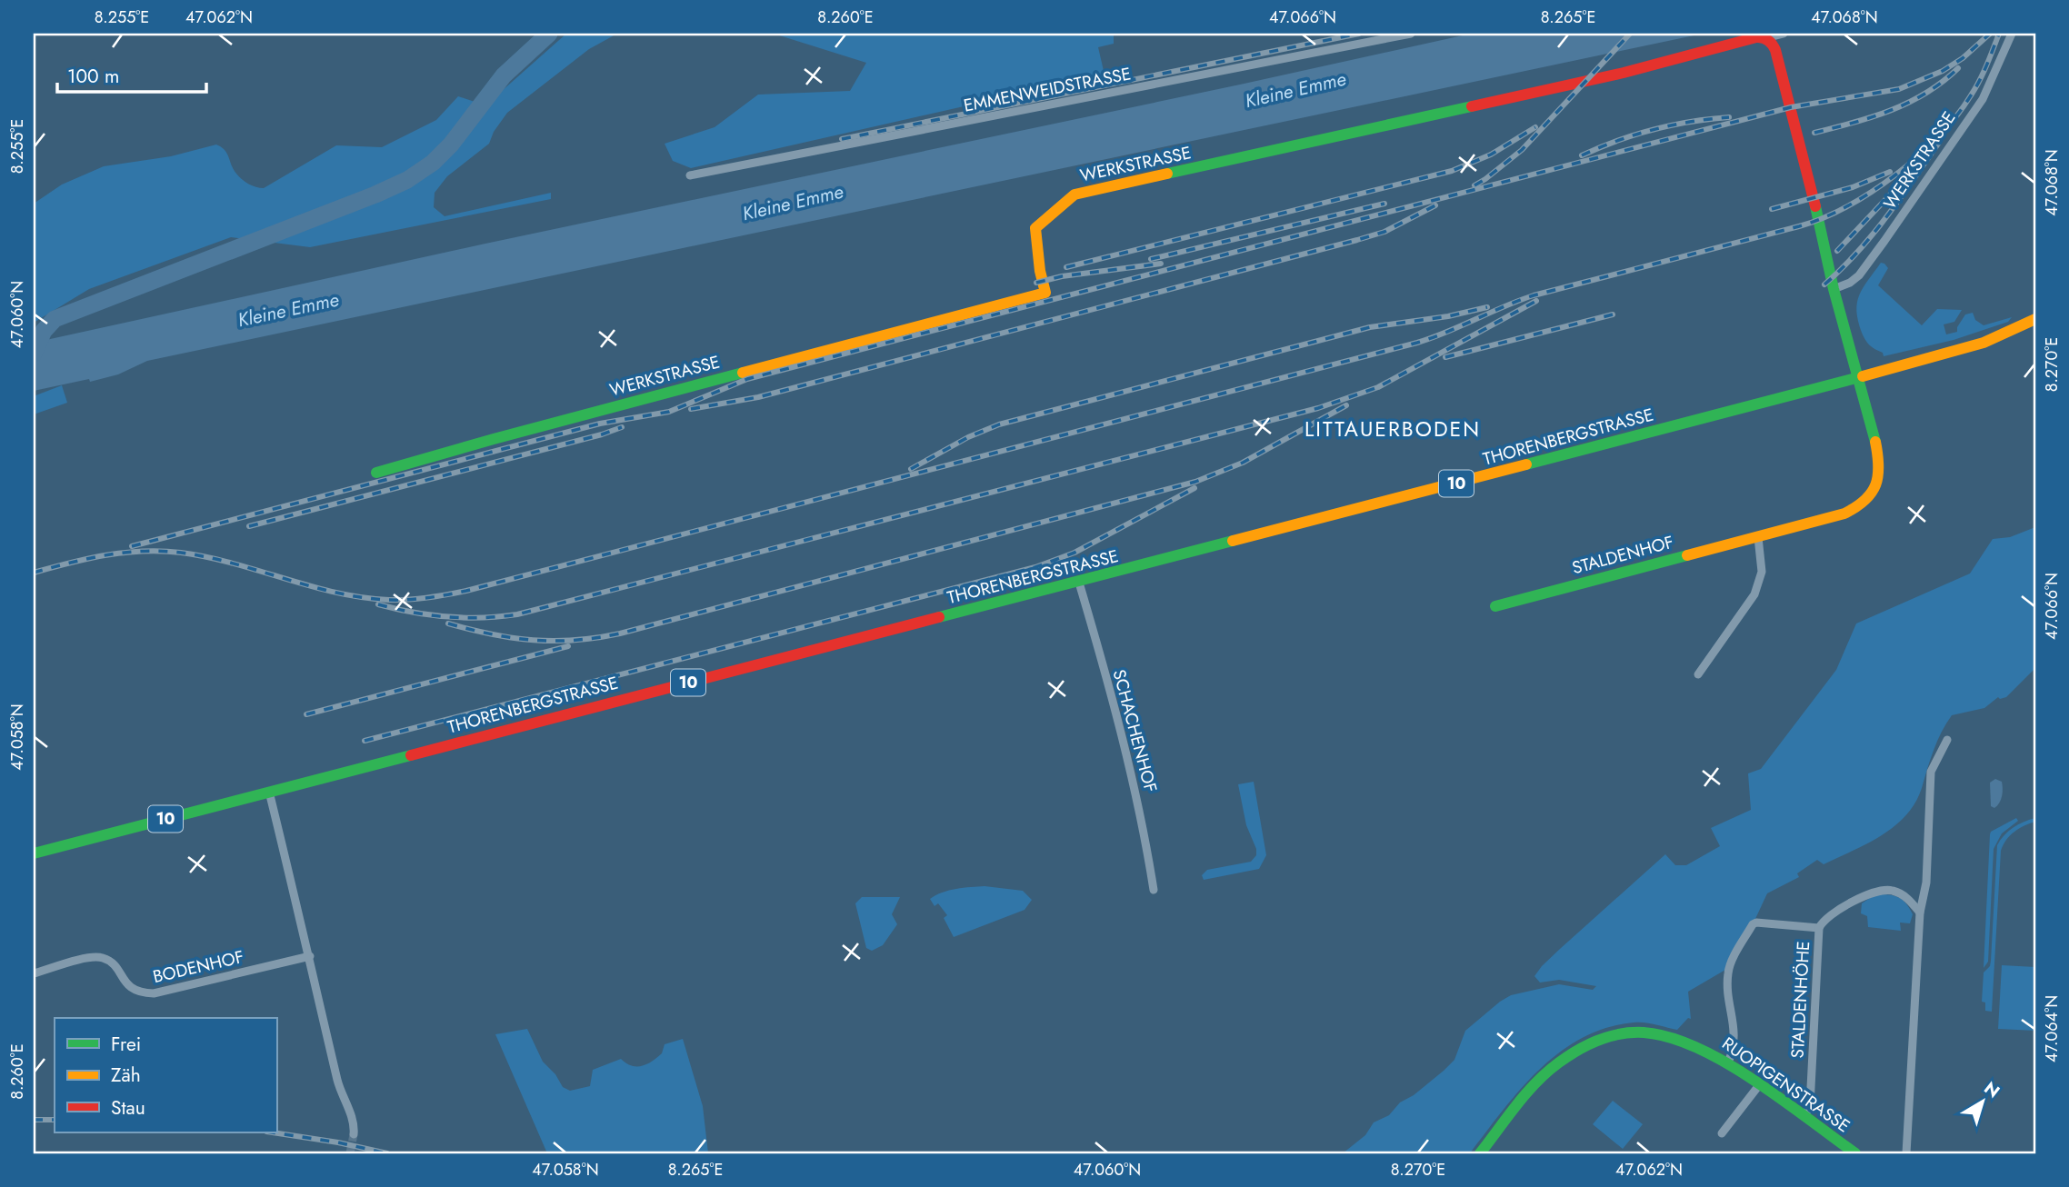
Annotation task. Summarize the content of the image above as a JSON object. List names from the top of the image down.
{
  "streets": {
    "street": [
      "EMMENWEIDSTRASSE",
      "WERKSTRASSE",
      "THORENBERGSTRASSE",
      "10",
      "STALDENHOF",
      "SCHACHENHOF",
      "BODENHOF",
      "STALDENHÖHE",
      "RUOPIGENSTRASSE"
    ]
  },
  "crossings": [
    ["THORENBERGSTRASSE", "STALDENHOF"],
    ["THORENBERGSTRASSE", "SCHACHENHOF"],
    ["STALDENHÖHE", "RUOPIGENSTRASSE"]
  ],
  "districts": ["LITTAUERBODEN"],
  "water": ["Kleine Emme"],
  "legend": ["Frei", "Zäh", "Stau"],
  "scale_bar": "100 m",
  "north": "top right",
  "coordinates": [
    "8.255°E",
    "47.062°N",
    "8.260°E",
    "47.066°N",
    "8.265°E",
    "47.068°N",
    "47.060°N",
    "8.270°E",
    "47.058°N",
    "47.064°N"
  ]
}
